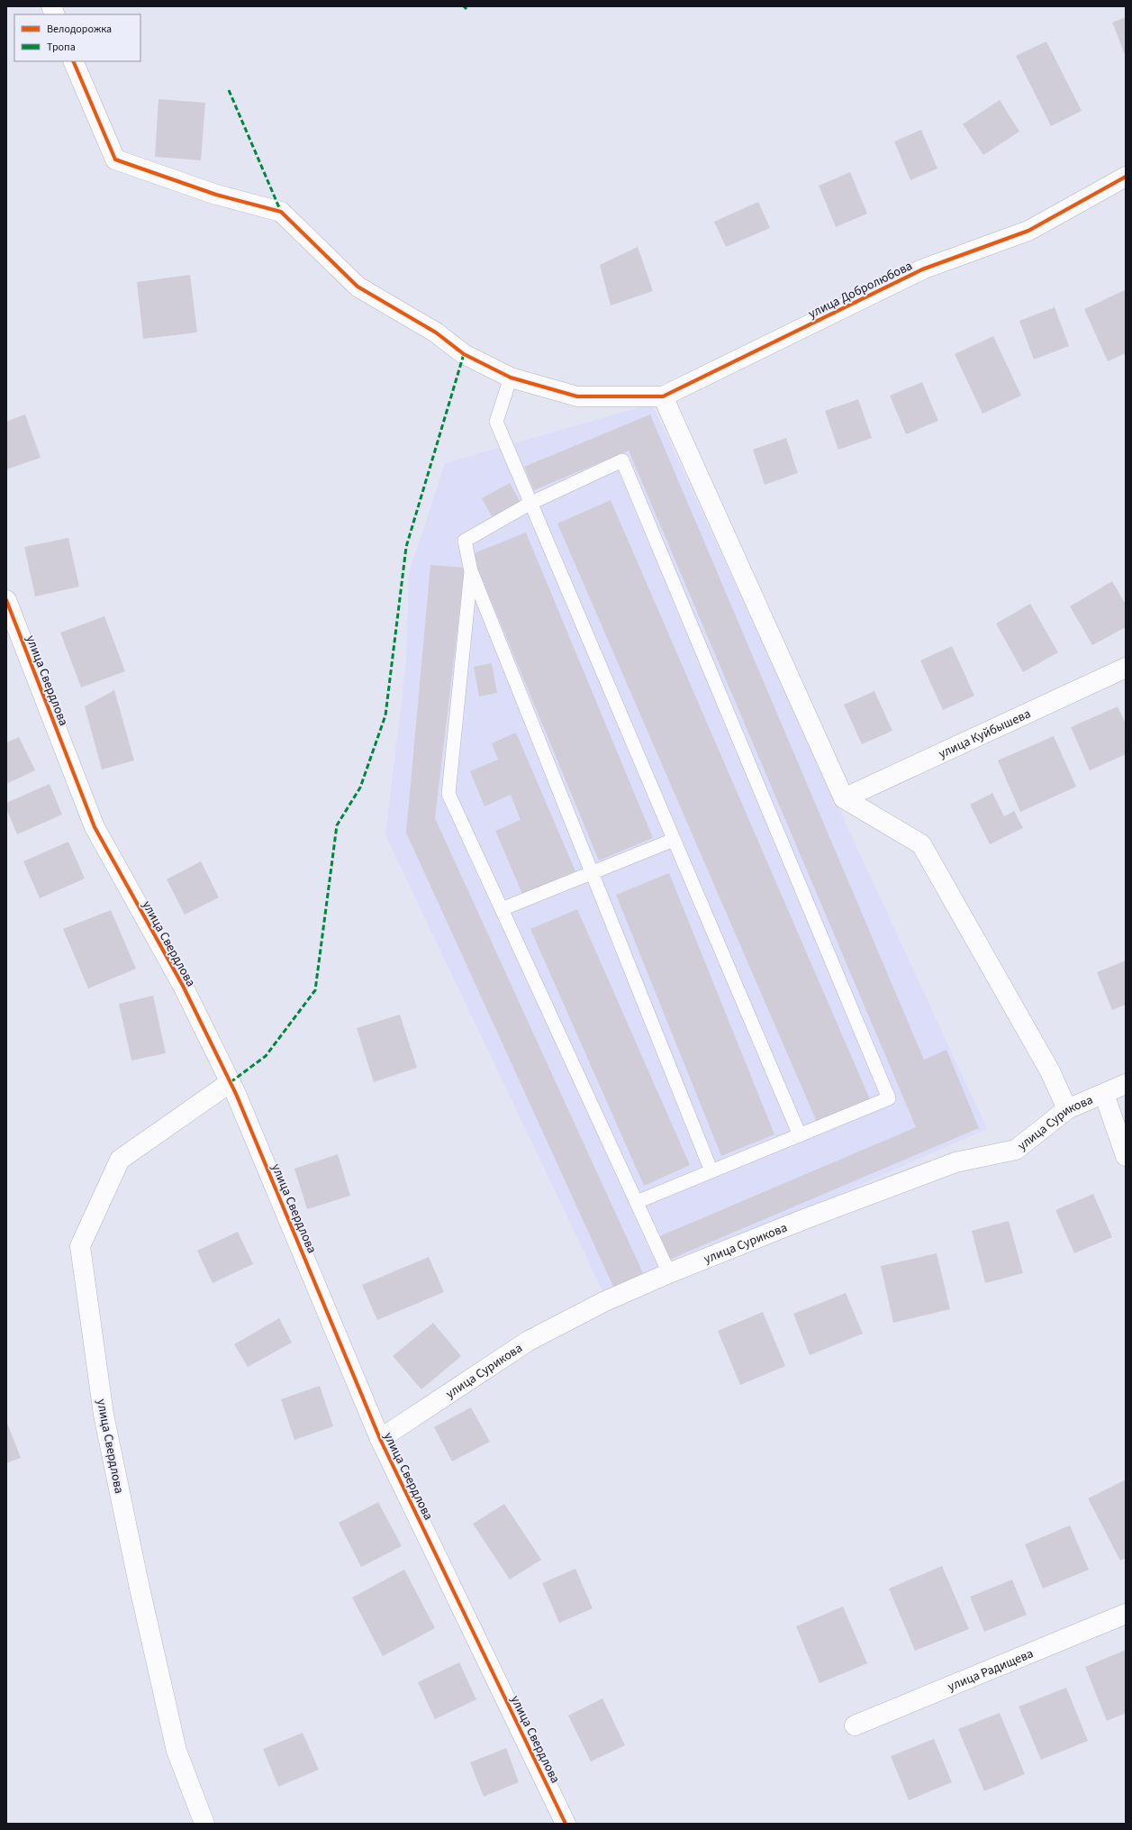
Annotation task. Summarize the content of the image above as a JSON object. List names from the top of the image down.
{
  "streets": {
    "street": [
      "улица Добролюбова",
      "улица Свердлова",
      "улица Куйбышева",
      "улица Сурикова",
      "улица Радищева"
    ]
  },
  "crossings": [
    ["улица Свердлова", "улица Сурикова"]
  ],
  "legend": ["Велодорожка", "Тропа"]
}
